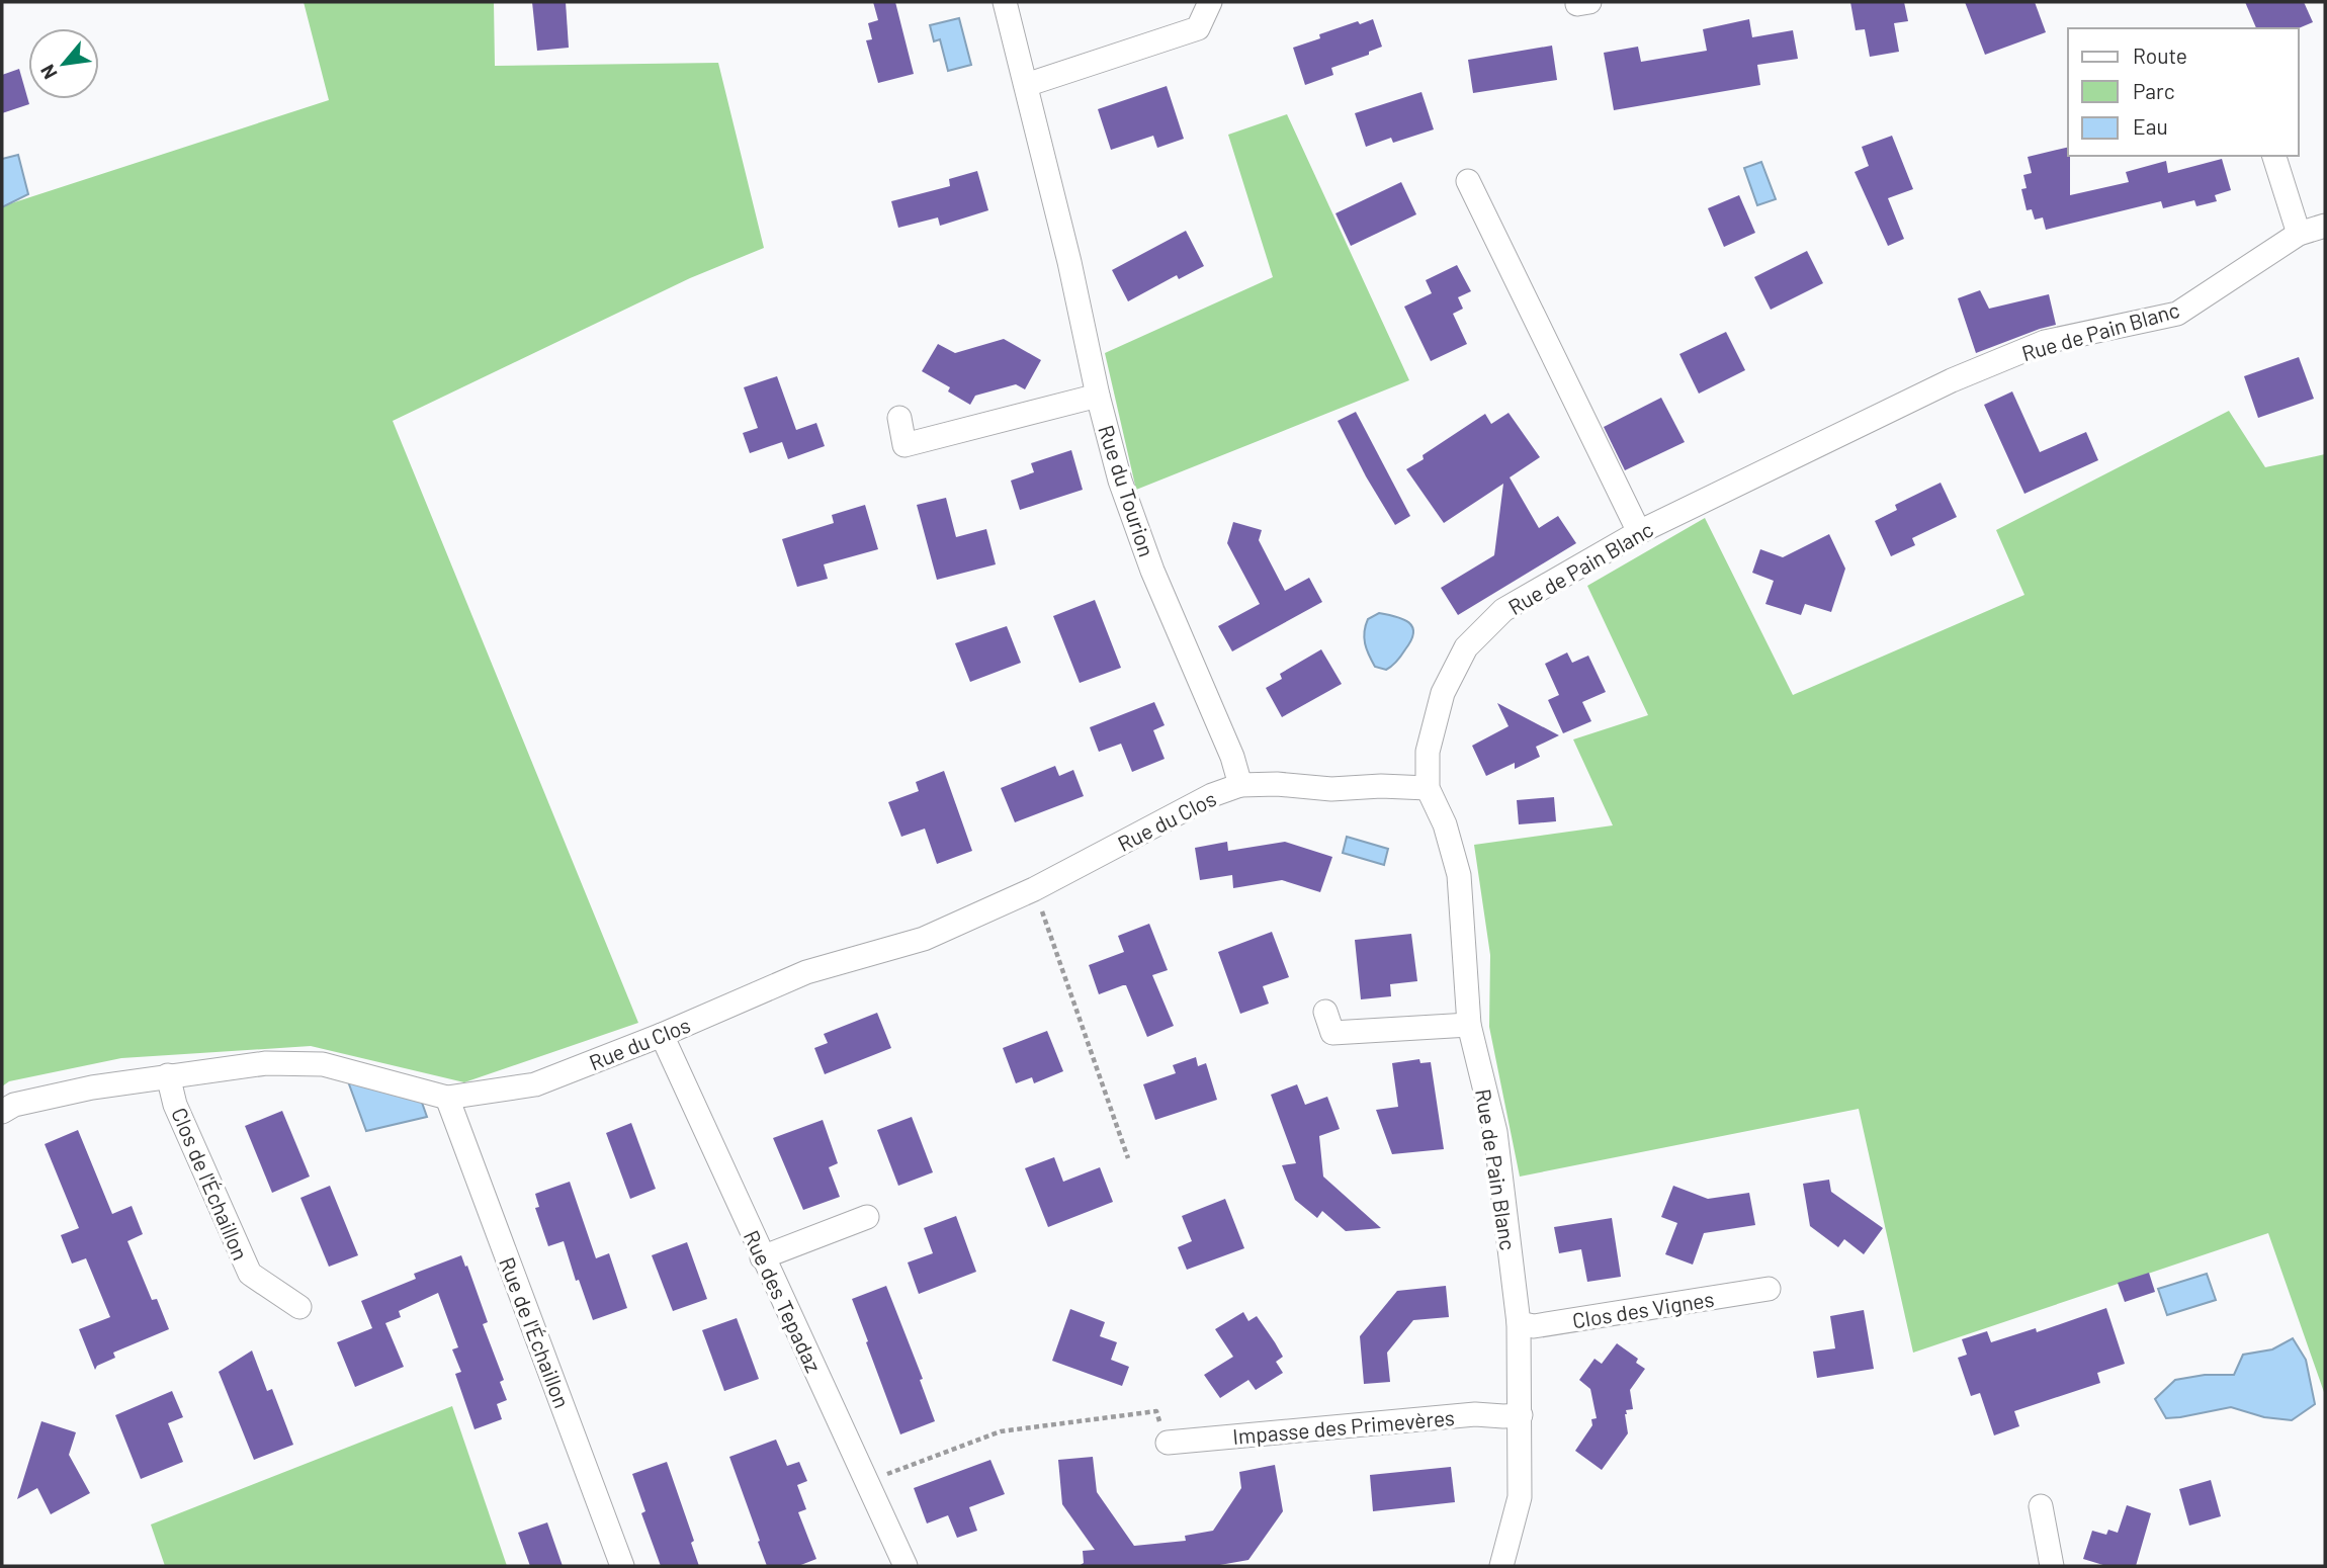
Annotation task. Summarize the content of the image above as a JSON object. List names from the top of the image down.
{
  "streets": {
    "street": [
      "Rue de Pain Blanc",
      "Rue du Tourion",
      "Rue du Clos",
      "Clos de l'Échaillon",
      "Rue des Tepadaz",
      "Clos des Vignes",
      "Rue de l'Échaillon",
      "Impasse des Primevères"
    ]
  },
  "crossings": [
    ["Rue de Pain Blanc", "Clos des Vignes"],
    ["Rue de Pain Blanc", "Impasse des Primevères"],
    ["Rue du Tourion", "Rue du Clos"],
    ["Rue du Clos", "Clos de l'Échaillon"],
    ["Rue du Clos", "Rue des Tepadaz"],
    ["Rue du Clos", "Rue de l'Échaillon"]
  ],
  "legend": ["Route", "Parc", "Eau"],
  "north": "bottom left"
}
